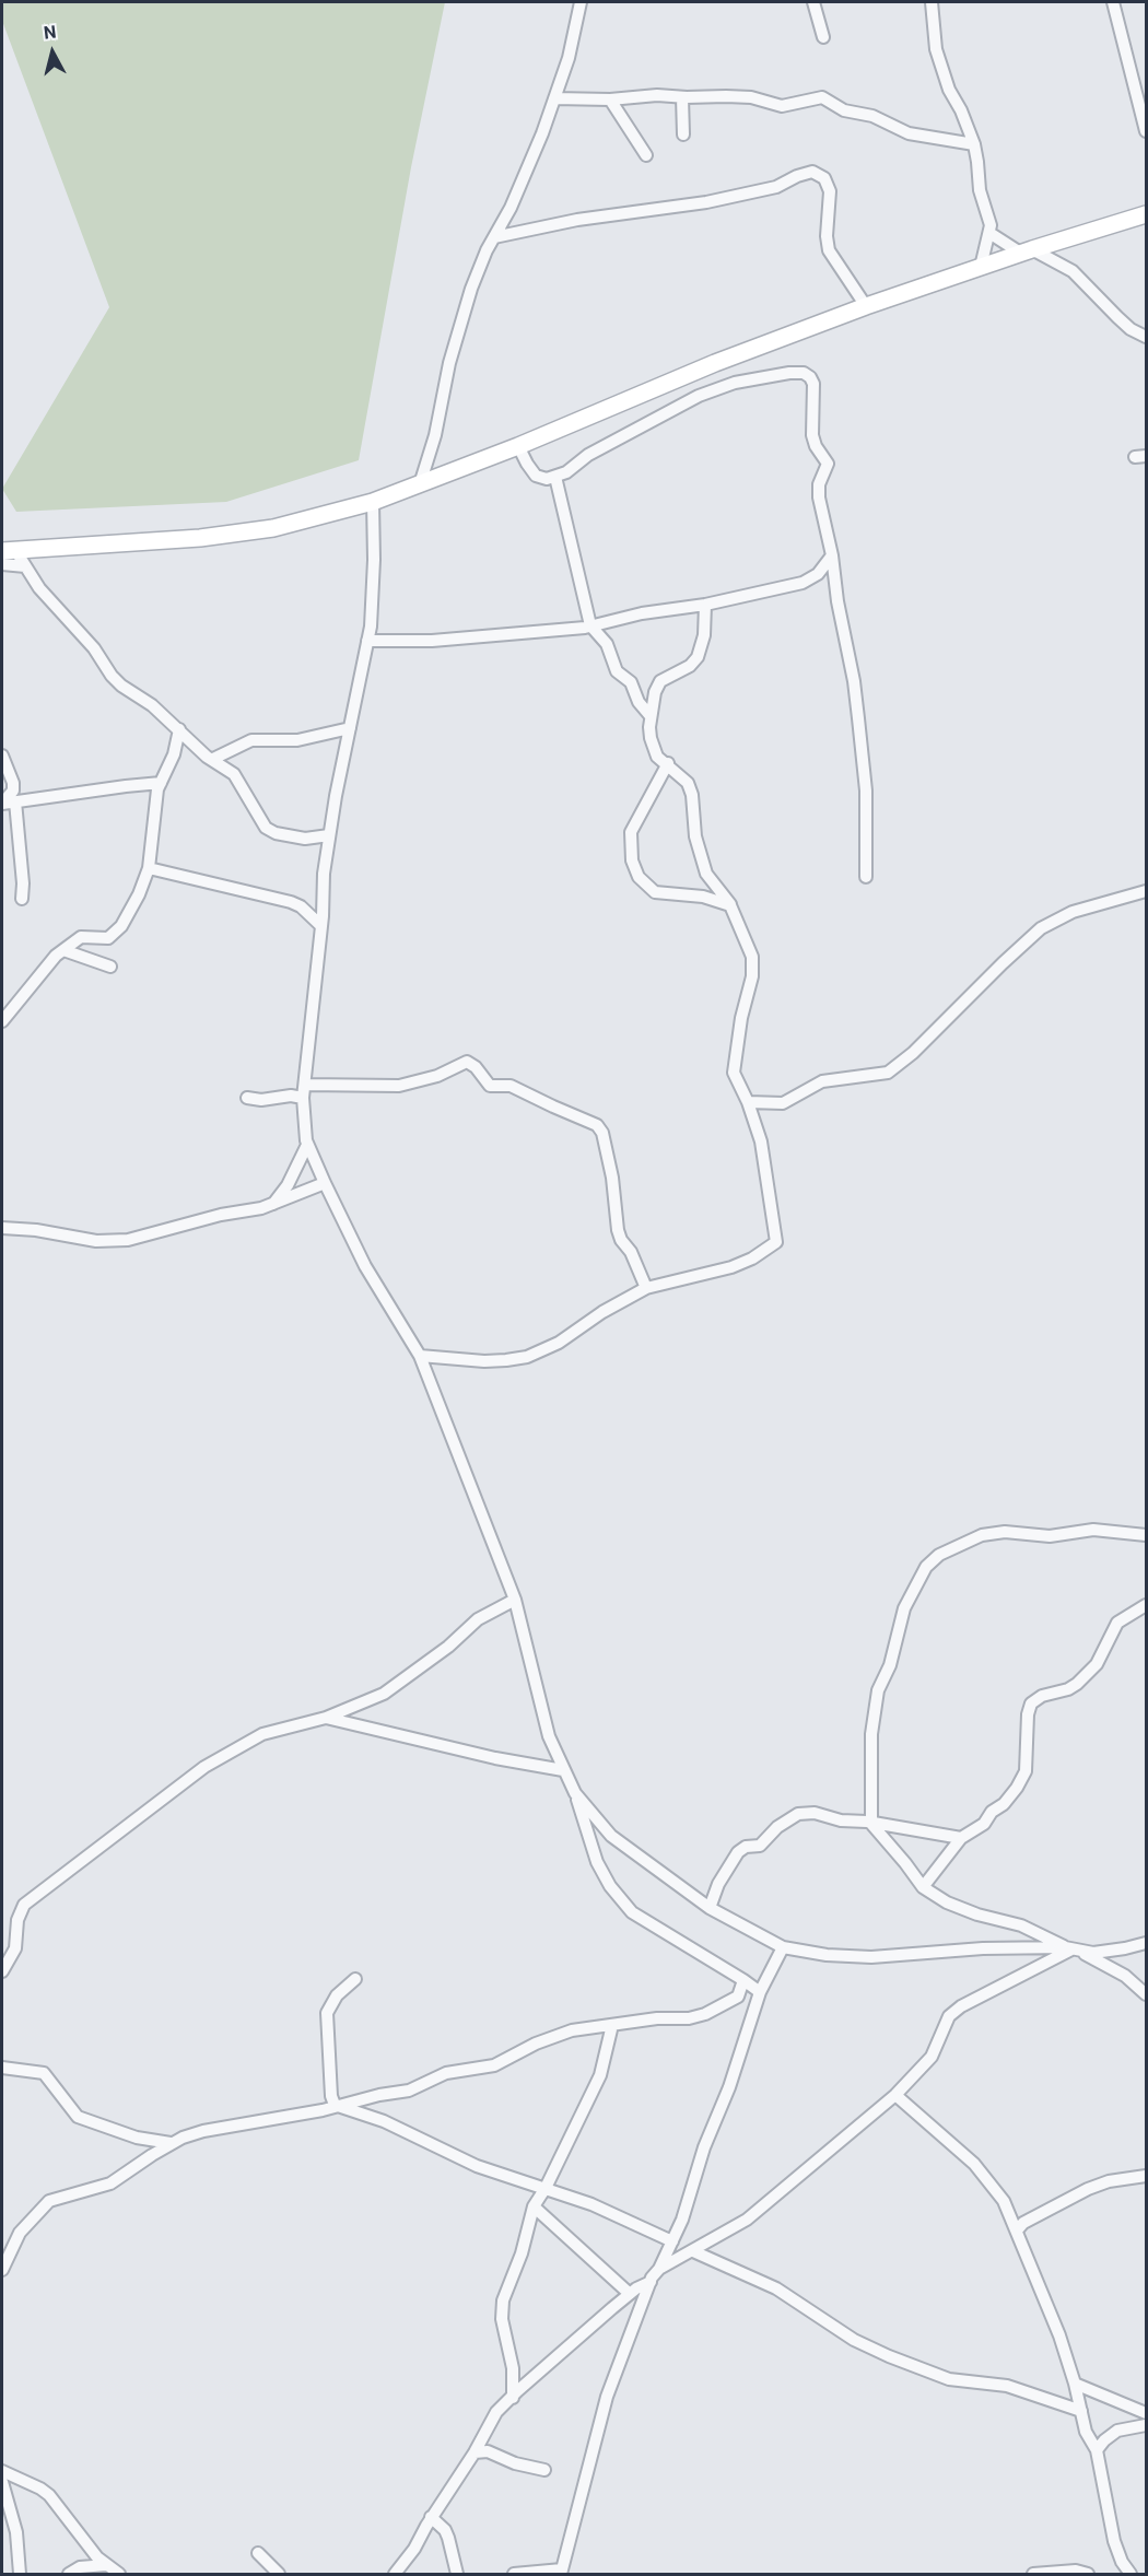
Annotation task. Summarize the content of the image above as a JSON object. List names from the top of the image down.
{
  "north": "top"
}
